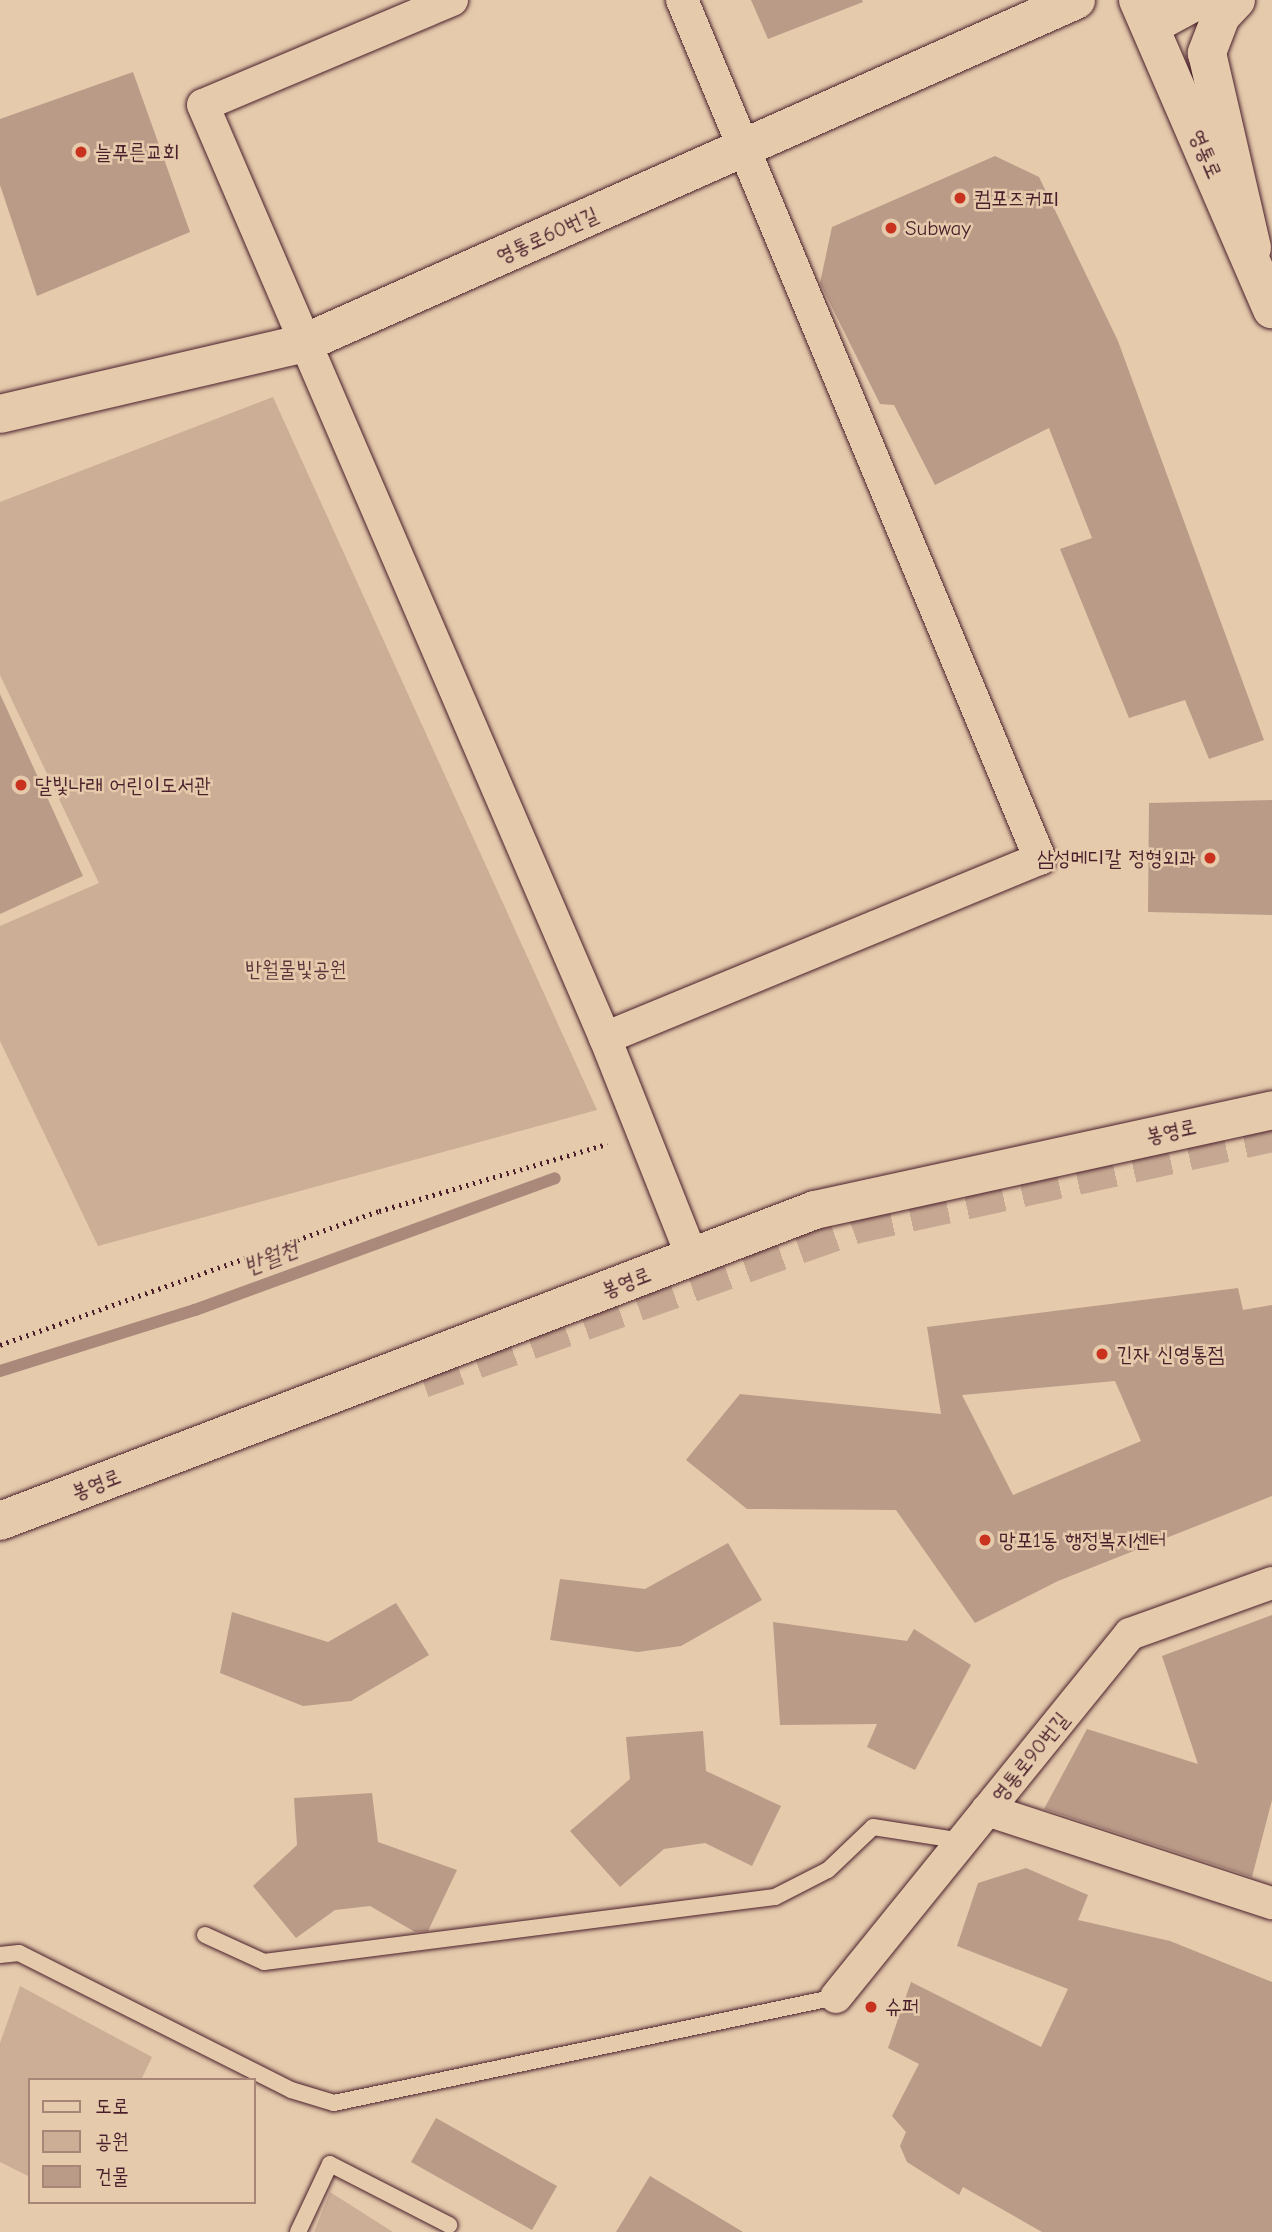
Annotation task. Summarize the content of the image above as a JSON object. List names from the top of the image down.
{
  "streets": {
    "main road": ["영통로", "영통로60번길", "봉영로"],
    "street": ["영통로90번길"]
  },
  "water": ["반월천"],
  "parks": ["반월물빛공원"],
  "places": [
    "늘푸른교회",
    "컴포즈커피",
    "Subway",
    "달빛나래 어린이도서관",
    "삼성메디칼 정형외과",
    "긴자 신영통점",
    "망포1동 행정복지센터",
    "슈퍼"
  ],
  "legend": ["도로", "공원", "건물"]
}
